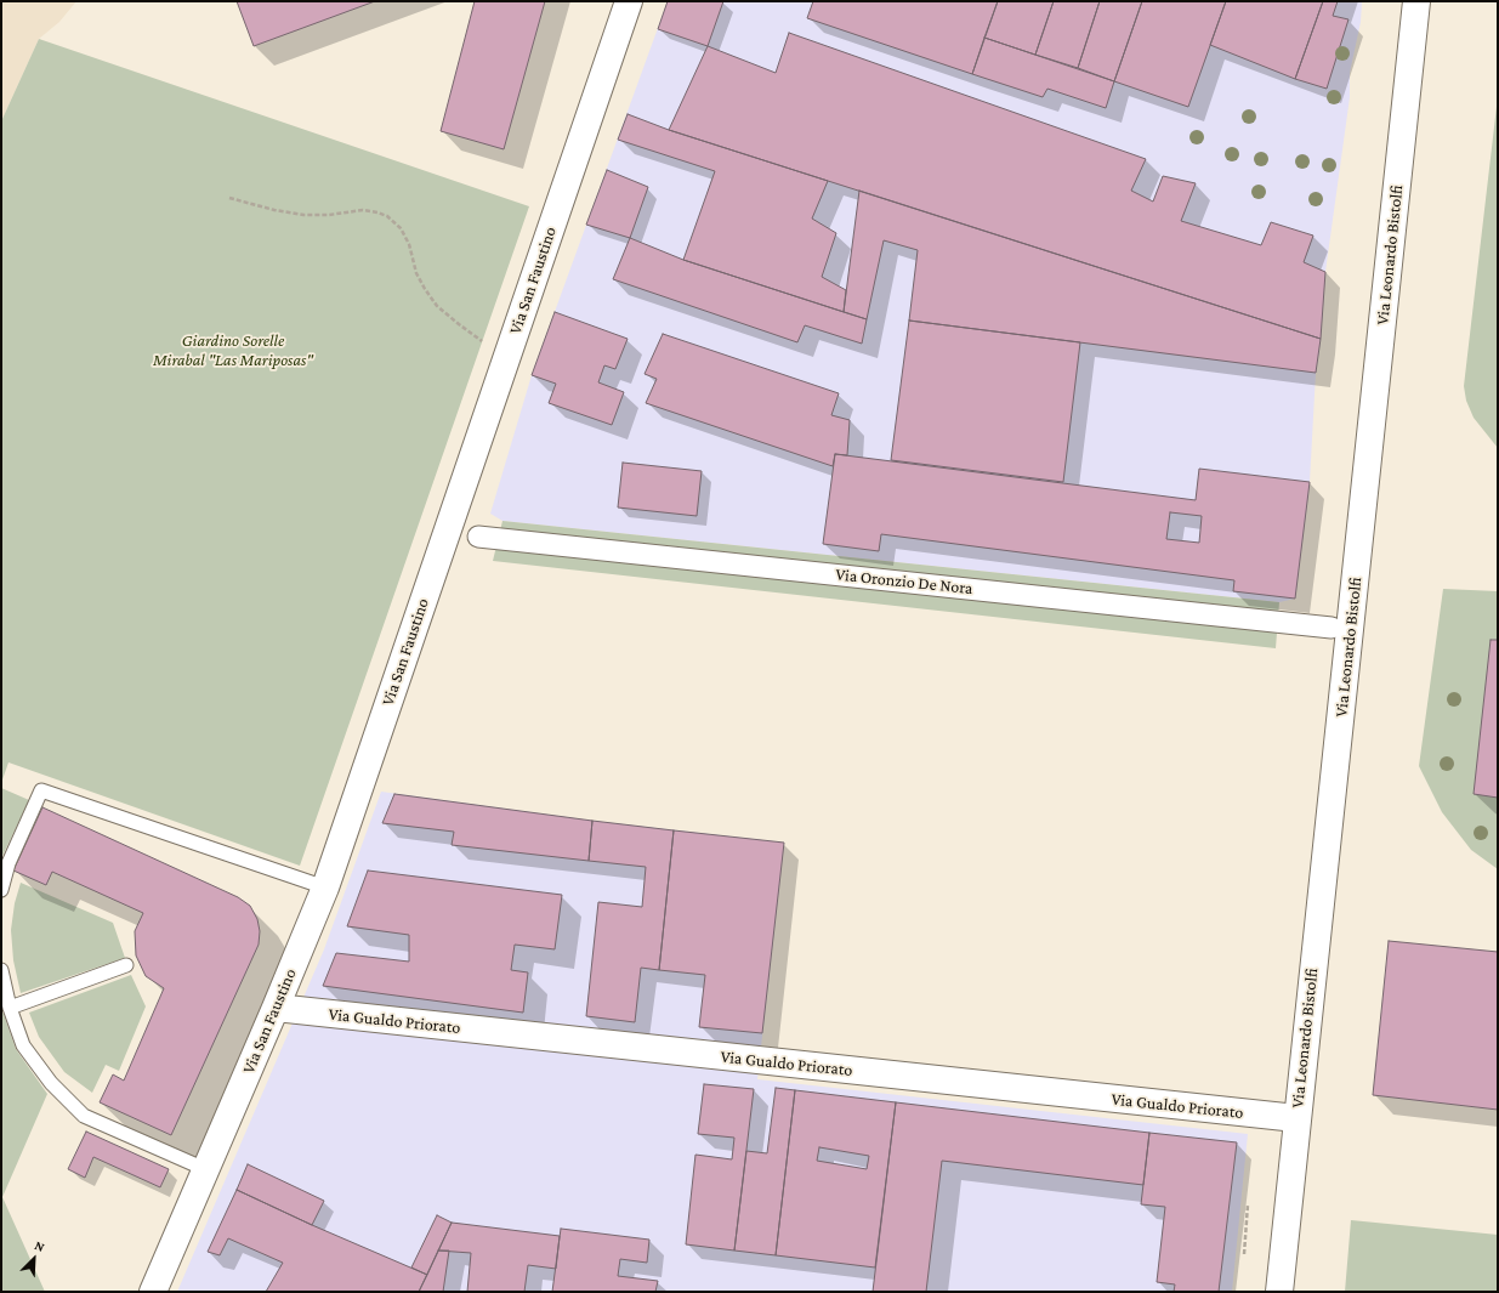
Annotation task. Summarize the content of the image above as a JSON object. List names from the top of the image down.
{
  "streets": {
    "street": [
      "Via Leonardo Bistolfi",
      "Via San Faustino",
      "Via Oronzio De Nora",
      "Via Gualdo Priorato"
    ]
  },
  "crossings": [
    ["Via Leonardo Bistolfi", "Via Gualdo Priorato"],
    ["Via San Faustino", "Via Gualdo Priorato"]
  ],
  "parks": ["Giardino Sorelle Mirabal \"Las Mariposas\""],
  "north": "top right"
}
